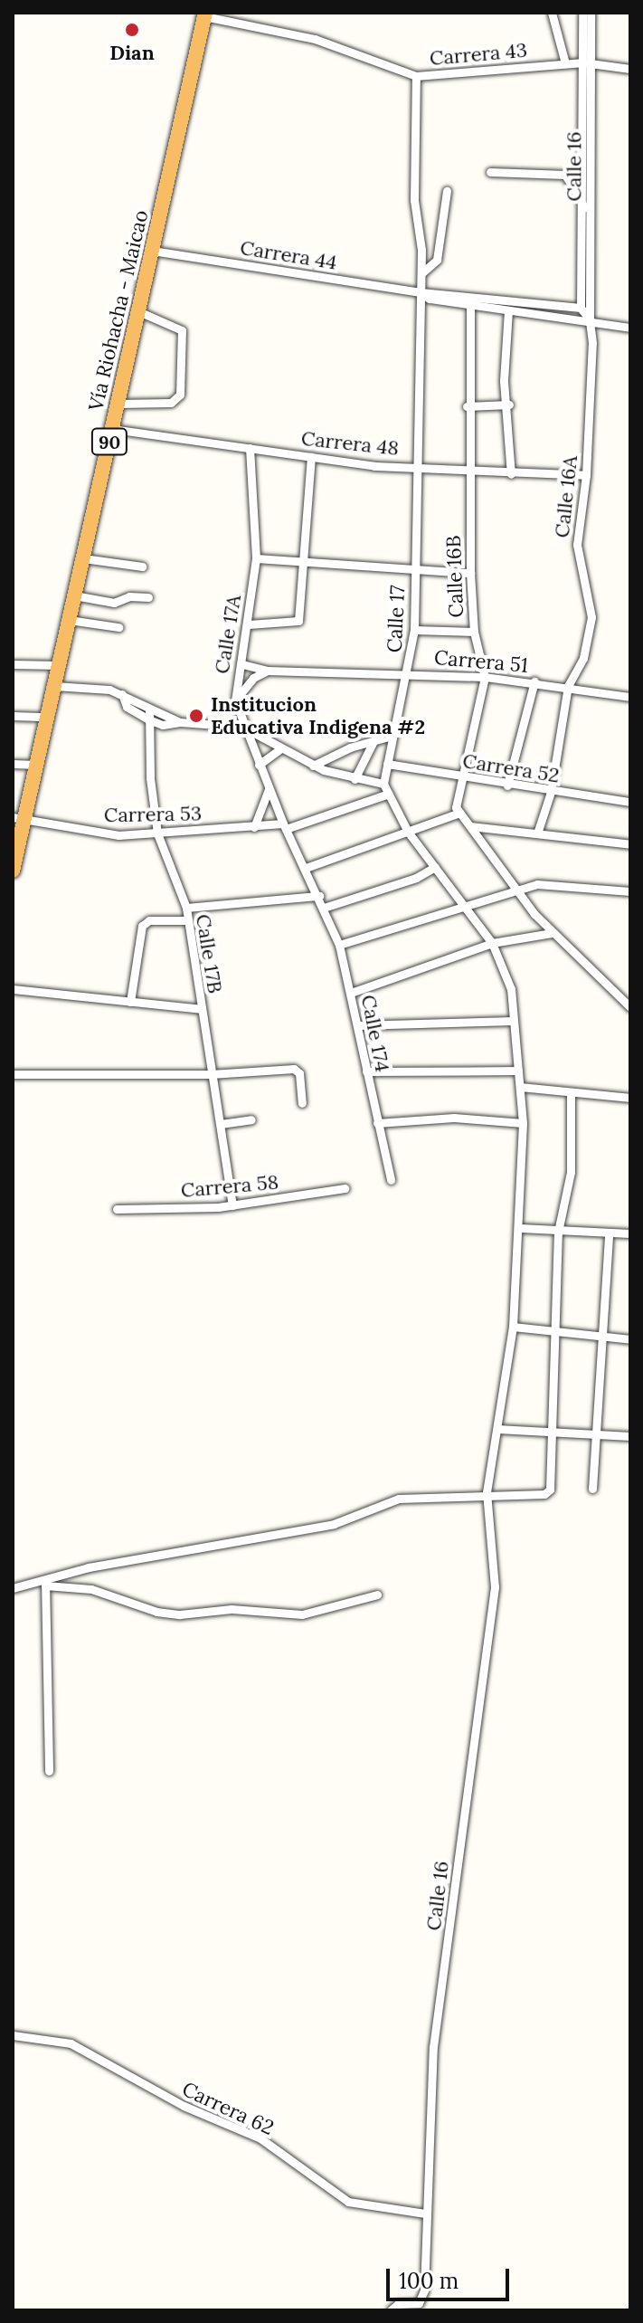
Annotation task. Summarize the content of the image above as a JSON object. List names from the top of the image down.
{
  "streets": {
    "highway": ["Vía Riohacha - Maicao", "90"],
    "street": [
      "Carrera 43",
      "Calle 16",
      "Carrera 44",
      "Carrera 48",
      "Calle 16A",
      "Calle 16B",
      "Calle 17",
      "Calle 17A",
      "Carrera 51",
      "Carrera 52",
      "Carrera 53",
      "Calle 17B",
      "Calle 174",
      "Carrera 58",
      "Carrera 62"
    ]
  },
  "crossings": [
    ["Carrera 43", "Calle 16"],
    ["Carrera 43", "Vía Riohacha - Maicao"],
    ["Carrera 43", "Calle 17"],
    ["Calle 16", "Carrera 44"],
    ["Calle 16", "Calle 16A"],
    ["Calle 16", "Carrera 62"],
    ["Carrera 44", "Vía Riohacha - Maicao"],
    ["Carrera 44", "Calle 16A"],
    ["Carrera 44", "Calle 16B"],
    ["Carrera 44", "Calle 17"],
    ["Vía Riohacha - Maicao", "Carrera 48"],
    ["Vía Riohacha - Maicao", "Carrera 53"],
    ["Carrera 48", "Calle 16A"],
    ["Carrera 48", "Calle 16B"],
    ["Carrera 48", "Calle 17"],
    ["Carrera 48", "Calle 17A"],
    ["Calle 16A", "Carrera 51"],
    ["Calle 16B", "Carrera 51"],
    ["Calle 16B", "Carrera 52"],
    ["Calle 17", "Carrera 51"],
    ["Calle 17", "Carrera 52"],
    ["Calle 17A", "Carrera 51"],
    ["Calle 17A", "Carrera 53"],
    ["Calle 17A", "Calle 174"],
    ["Carrera 53", "Calle 17B"],
    ["Calle 17B", "Carrera 58"]
  ],
  "places": ["Dian", "Institucion Educativa Indigena #2"],
  "scale_bar": "100 m"
}
